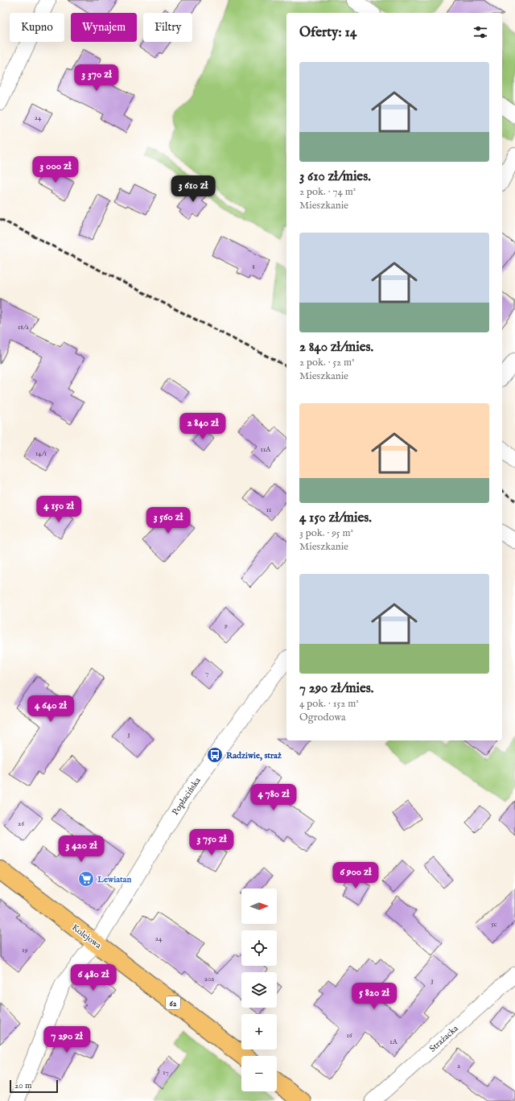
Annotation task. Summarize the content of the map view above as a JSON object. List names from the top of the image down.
{
  "streets": {
    "main road": ["Kolejowa", "62"],
    "street": ["Popłacińska", "Strażacka"]
  },
  "crossings": [
    ["Popłacińska", "Kolejowa"]
  ],
  "places": {
    "bus stop": ["Radziwie, straż"],
    "supermarket": ["Lewiatan"]
  },
  "house_numbers": [
    "24",
    "8",
    "18/2",
    "11A",
    "14/1",
    "11",
    "9",
    "7",
    "3",
    "26",
    "5c",
    "24",
    "19",
    "20a",
    "3",
    "16",
    "1A",
    "2",
    "17"
  ],
  "scale_bar": "20 m",
  "north": "right",
  "page": {
    "chip": ["Kupno", "Wynajem", "Filtry"],
    "heading": "Oferty: 14",
    "list": [
      {
        "name": "3 610 zł/mies.",
        "note": "2 pok. · 74 m² · Mieszkanie"
      },
      {
        "name": "2 840 zł/mies.",
        "note": "2 pok. · 52 m² · Mieszkanie"
      },
      {
        "name": "4 150 zł/mies.",
        "note": "3 pok. · 95 m² · Mieszkanie"
      },
      {
        "name": "7 290 zł/mies.",
        "note": "4 pok. · 152 m² · Ogrodowa"
      }
    ],
    "price": [
      "3 370 zł",
      "3 000 zł",
      "3 610 zł",
      "2 840 zł",
      "4 150 zł",
      "3 560 zł",
      "4 640 zł",
      "4 780 zł",
      "3 750 zł",
      "3 420 zł",
      "6 900 zł",
      "6 480 zł",
      "5 820 zł",
      "7 290 zł"
    ],
    "map_buttons": ["+", "−"],
    "scale": "20 m"
  }
}
